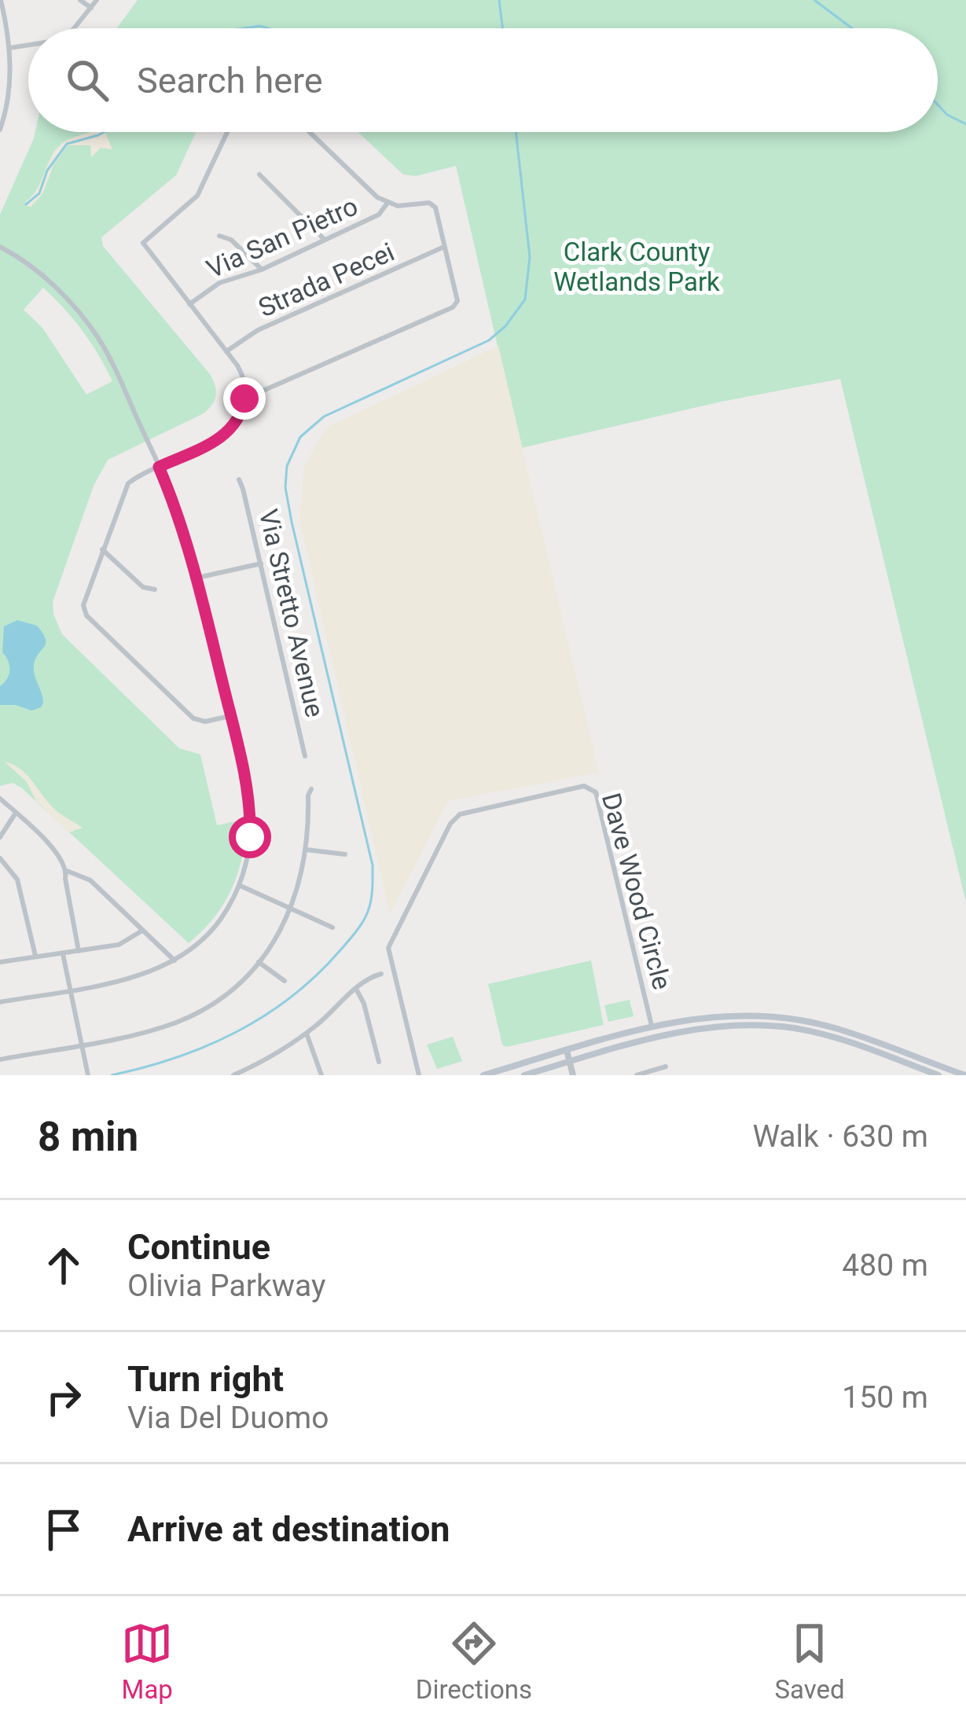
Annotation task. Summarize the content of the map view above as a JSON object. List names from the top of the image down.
{
  "streets": {
    "street": [
      "Via San Pietro",
      "Strada Pecei",
      "Via Stretto Avenue",
      "Dave Wood Circle"
    ]
  },
  "parks": ["Clark County Wetlands Park"],
  "page": {
    "search": "Search here",
    "heading": ["8 min", "Walk · 630 m"],
    "list": [
      ["Continue", "Olivia Parkway", "480 m"],
      ["Turn right", "Via Del Duomo", "150 m"],
      "Arrive at destination"
    ],
    "nav": ["Map", "Directions", "Saved"]
  }
}
